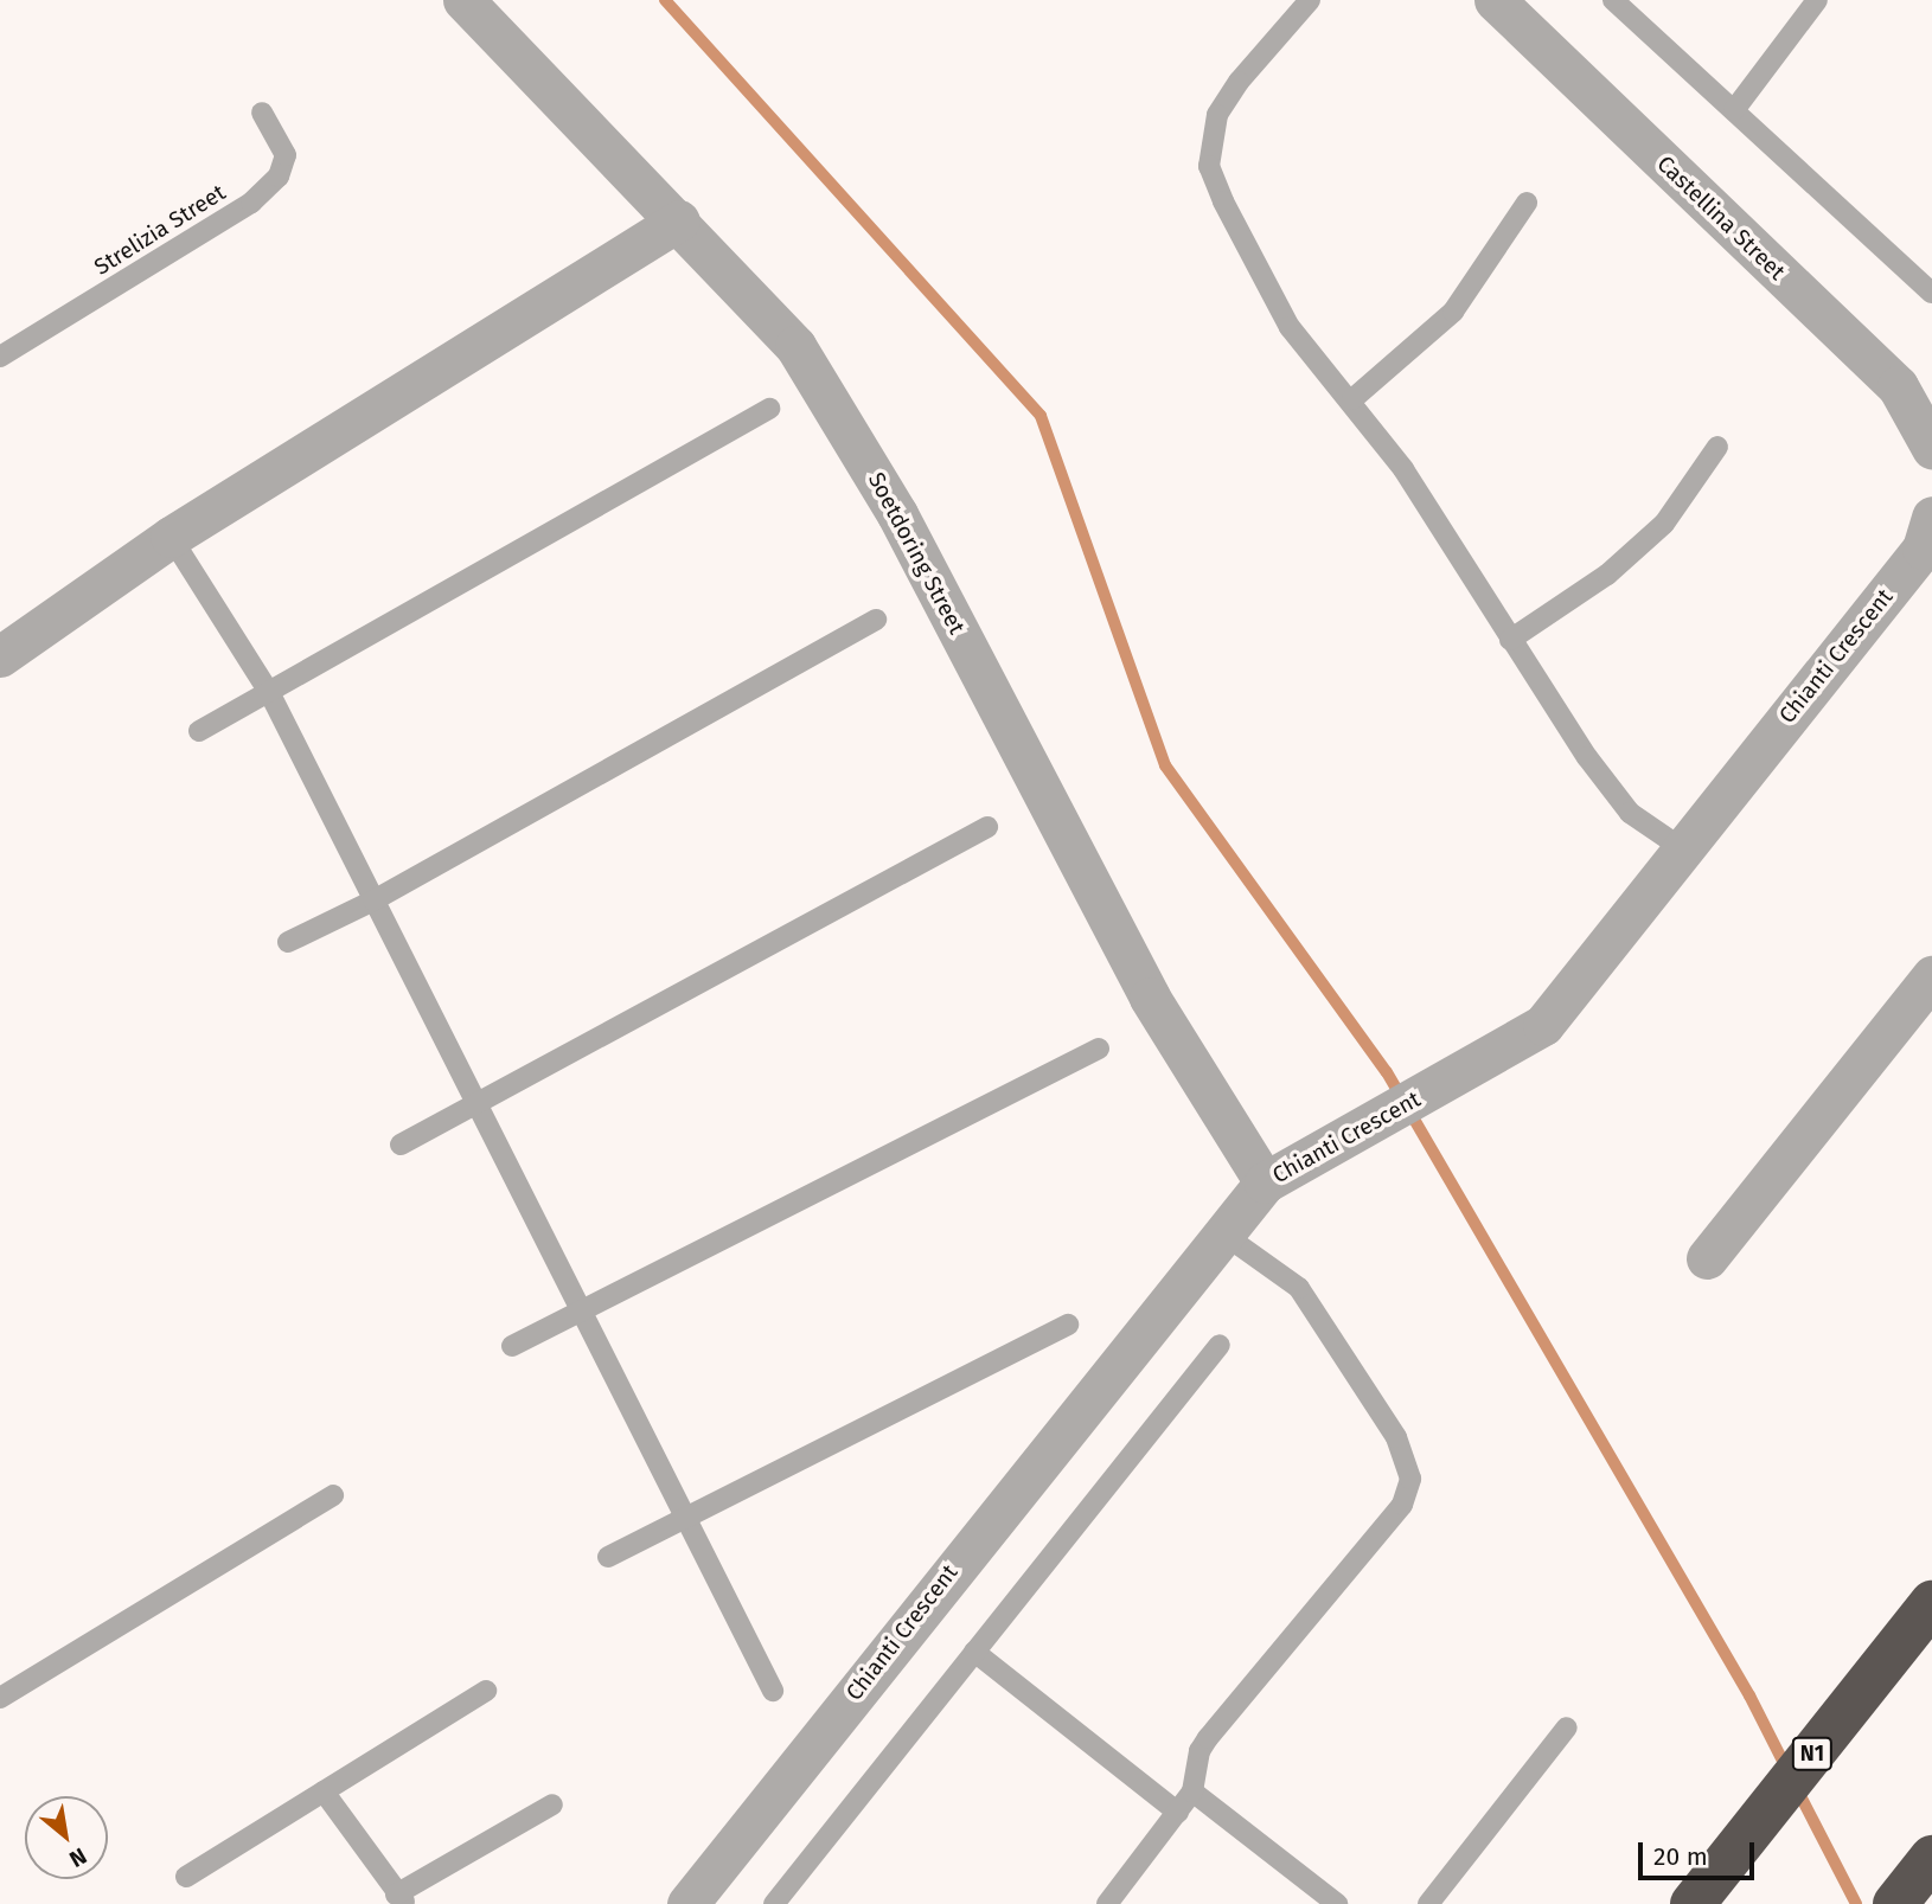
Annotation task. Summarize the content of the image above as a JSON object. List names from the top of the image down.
{
  "streets": {
    "highway": ["N1"],
    "street": ["Castellina Street", "Soetdoring Street", "Chianti Crescent"],
    "lane": ["Strelizia Street"]
  },
  "crossings": [
    ["Soetdoring Street", "Chianti Crescent"]
  ],
  "scale_bar": "20 m",
  "north": "bottom right"
}
